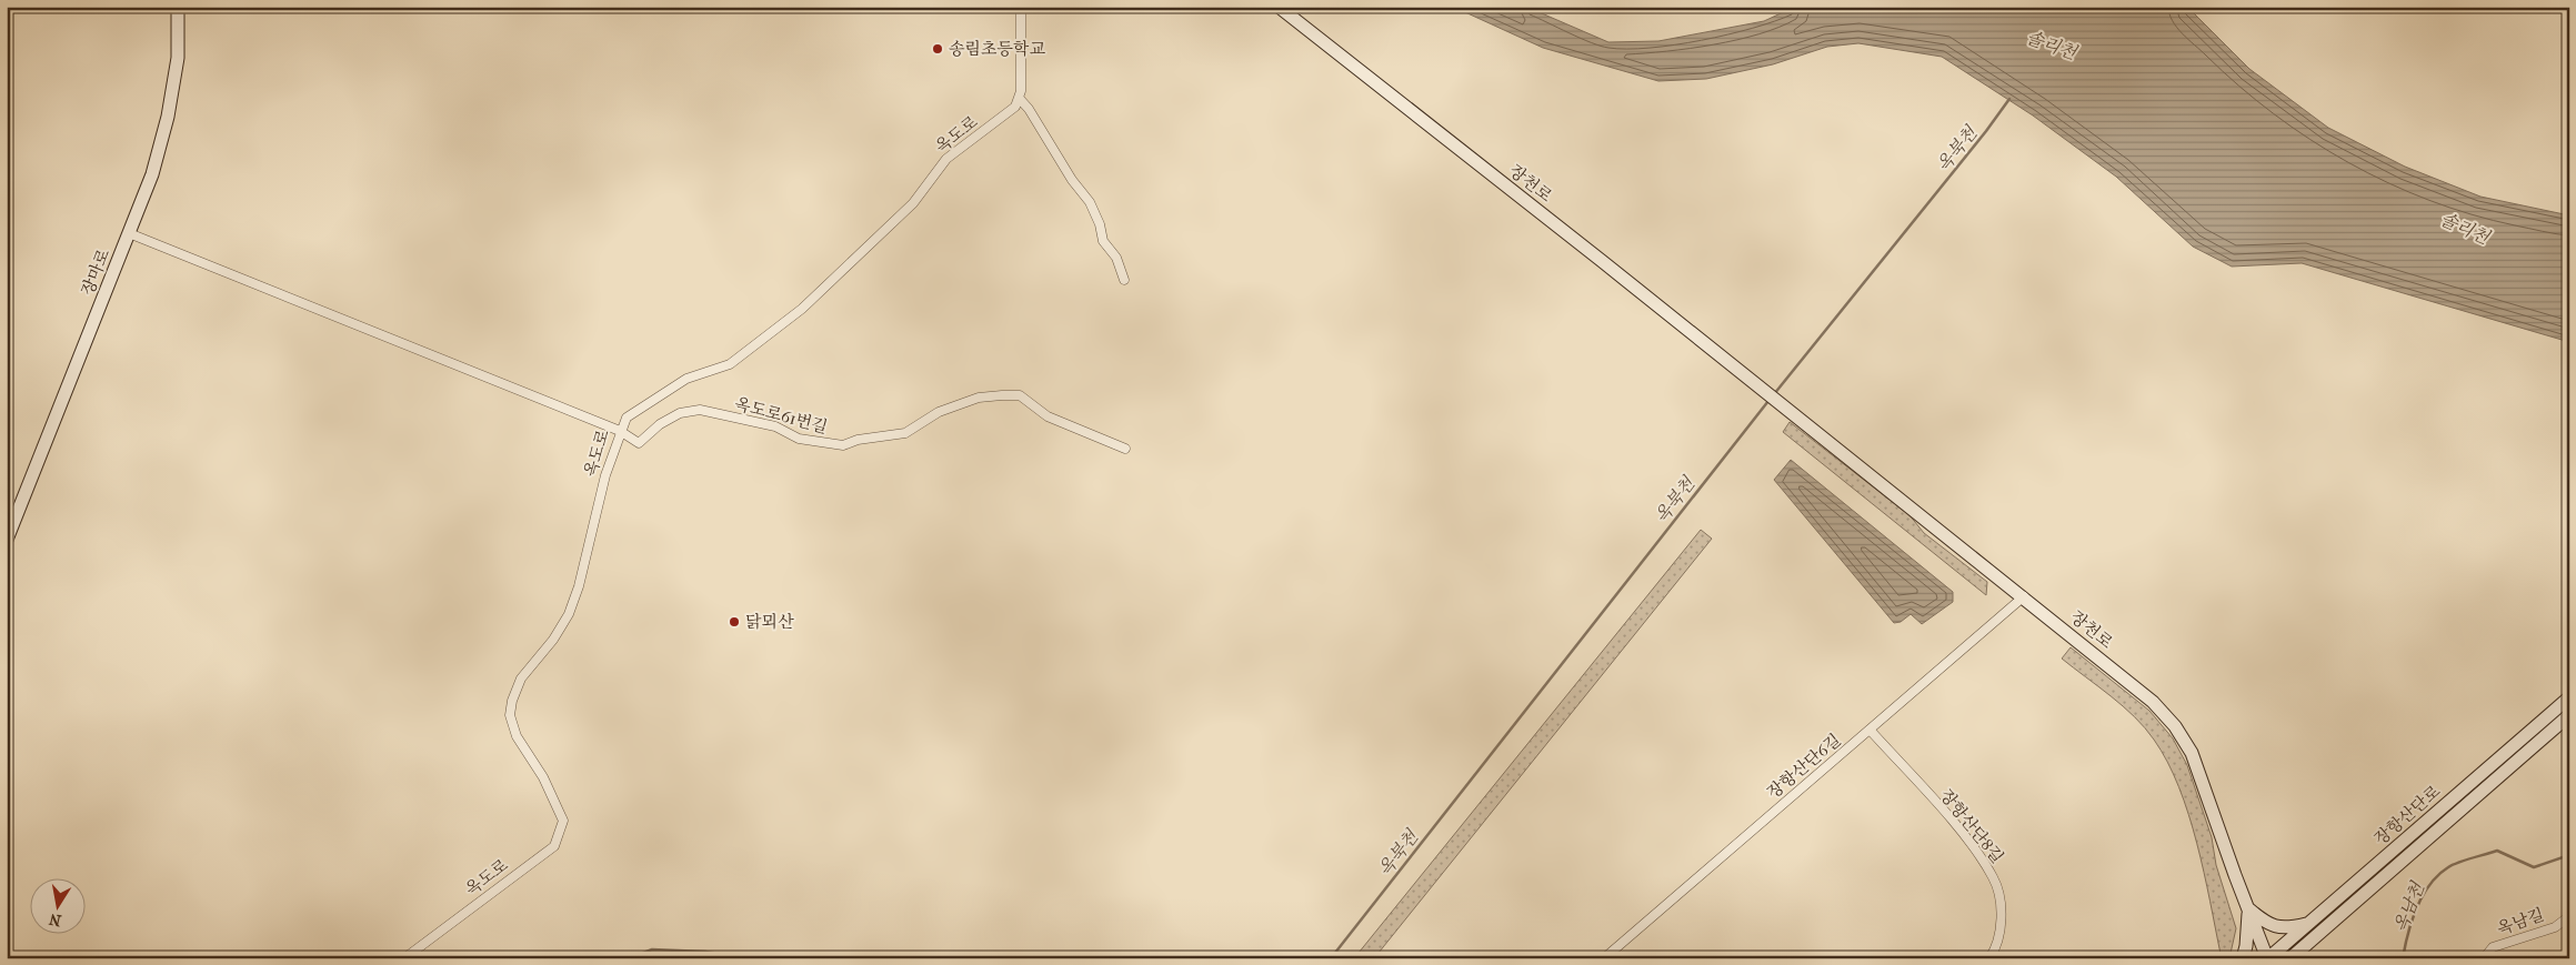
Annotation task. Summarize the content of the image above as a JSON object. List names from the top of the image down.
{
  "streets": {
    "main road": ["장천로", "장마로", "장항산단로"],
    "street": [
      "옥도로",
      "옥도로61번길",
      "장항산단6길",
      "장항산단8길",
      "옥남길"
    ]
  },
  "crossings": [
    ["옥도로", "옥도로61번길"],
    ["장천로", "장항산단6길"],
    ["장천로", "장항산단로"],
    ["장항산단6길", "장항산단8길"]
  ],
  "water": ["솔리천", "옥북천", "옥남천"],
  "places": ["송림초등학교", "닭뫼산"],
  "north": "bottom"
}
